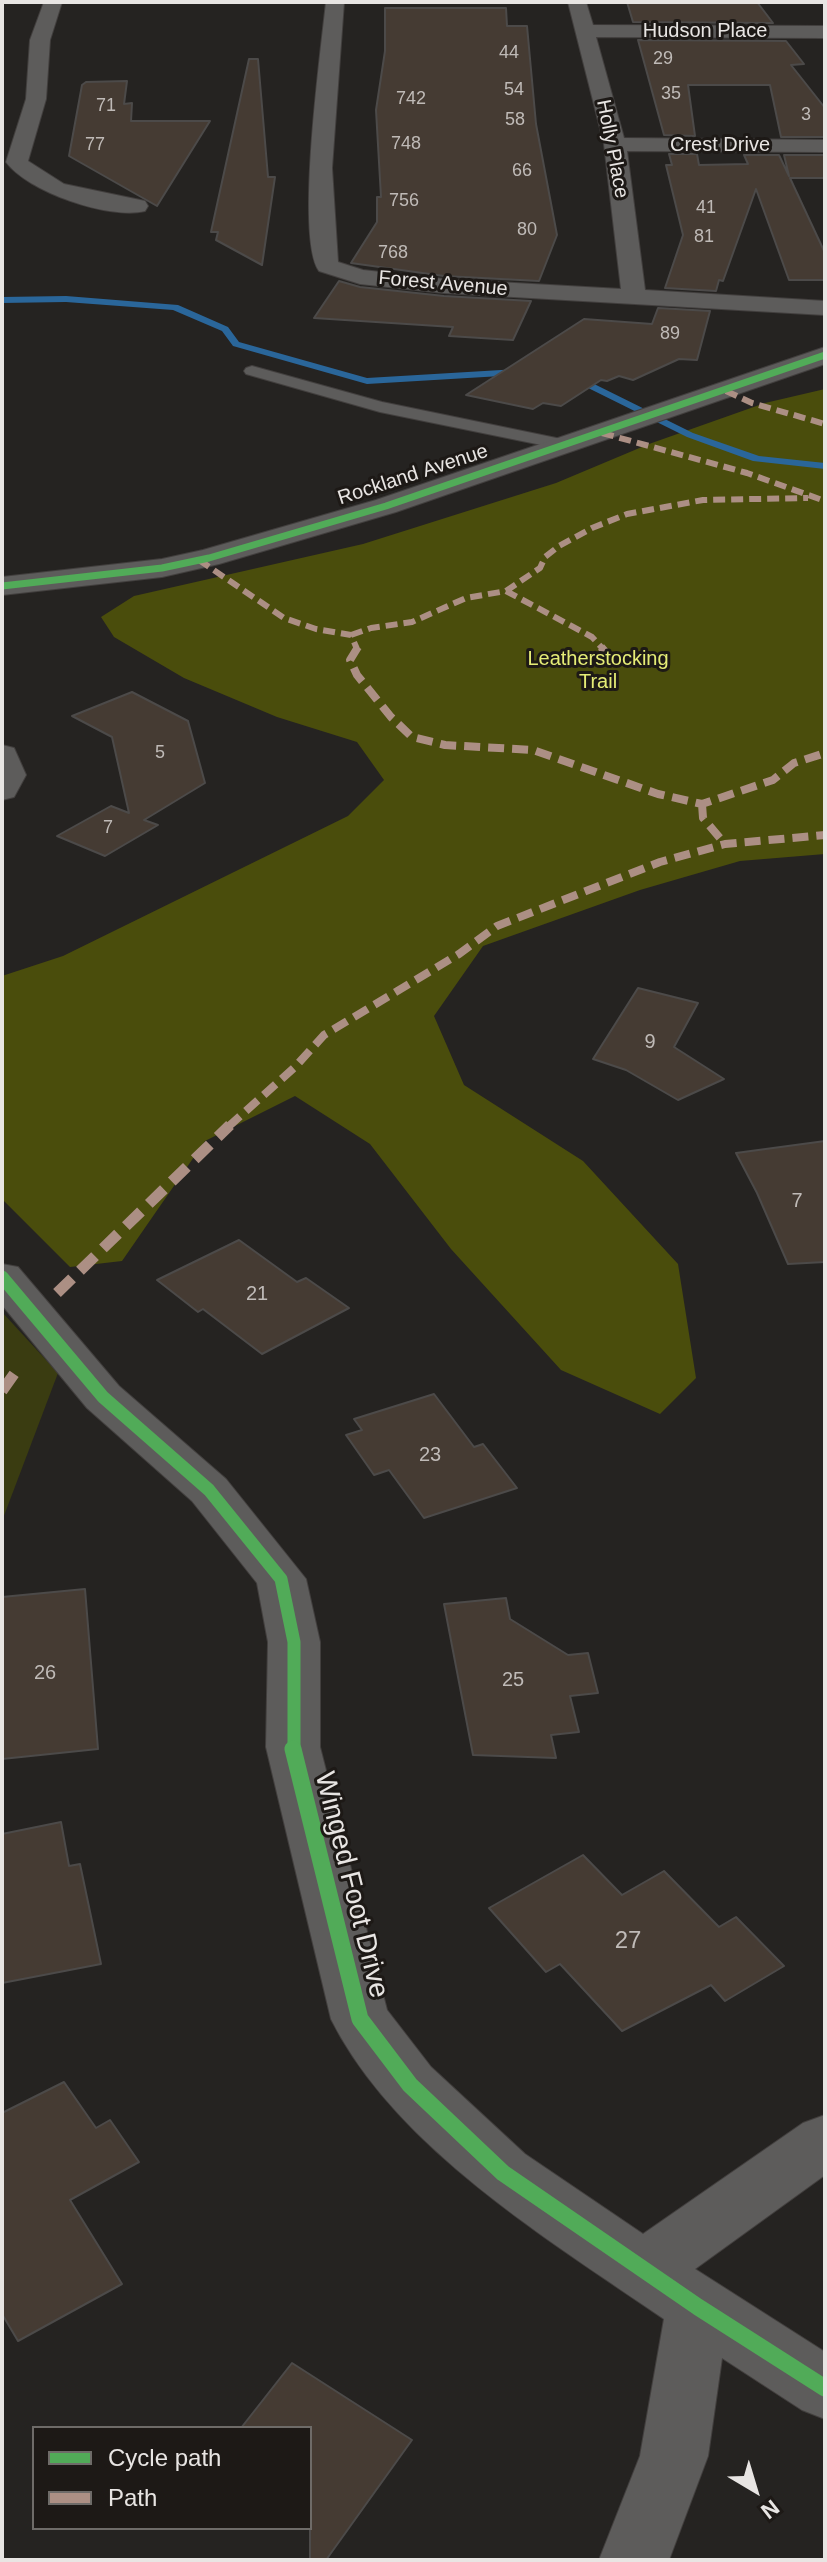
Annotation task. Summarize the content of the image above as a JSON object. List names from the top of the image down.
{
  "streets": {
    "street": [
      "Hudson Place",
      "Crest Drive",
      "Holly Place",
      "Forest Avenue",
      "Rockland Avenue",
      "Winged Foot Drive"
    ]
  },
  "crossings": [
    ["Hudson Place", "Holly Place"],
    ["Crest Drive", "Holly Place"],
    ["Holly Place", "Forest Avenue"]
  ],
  "parks": ["Leatherstocking Trail"],
  "house_numbers": [
    "44",
    "29",
    "54",
    "35",
    "742",
    "71",
    "3",
    "58",
    "748",
    "77",
    "66",
    "756",
    "41",
    "80",
    "81",
    "768",
    "89",
    "5",
    "7",
    "9",
    "7",
    "21",
    "23",
    "26",
    "25",
    "27"
  ],
  "legend": ["Cycle path", "Path"],
  "north": "bottom right"
}
